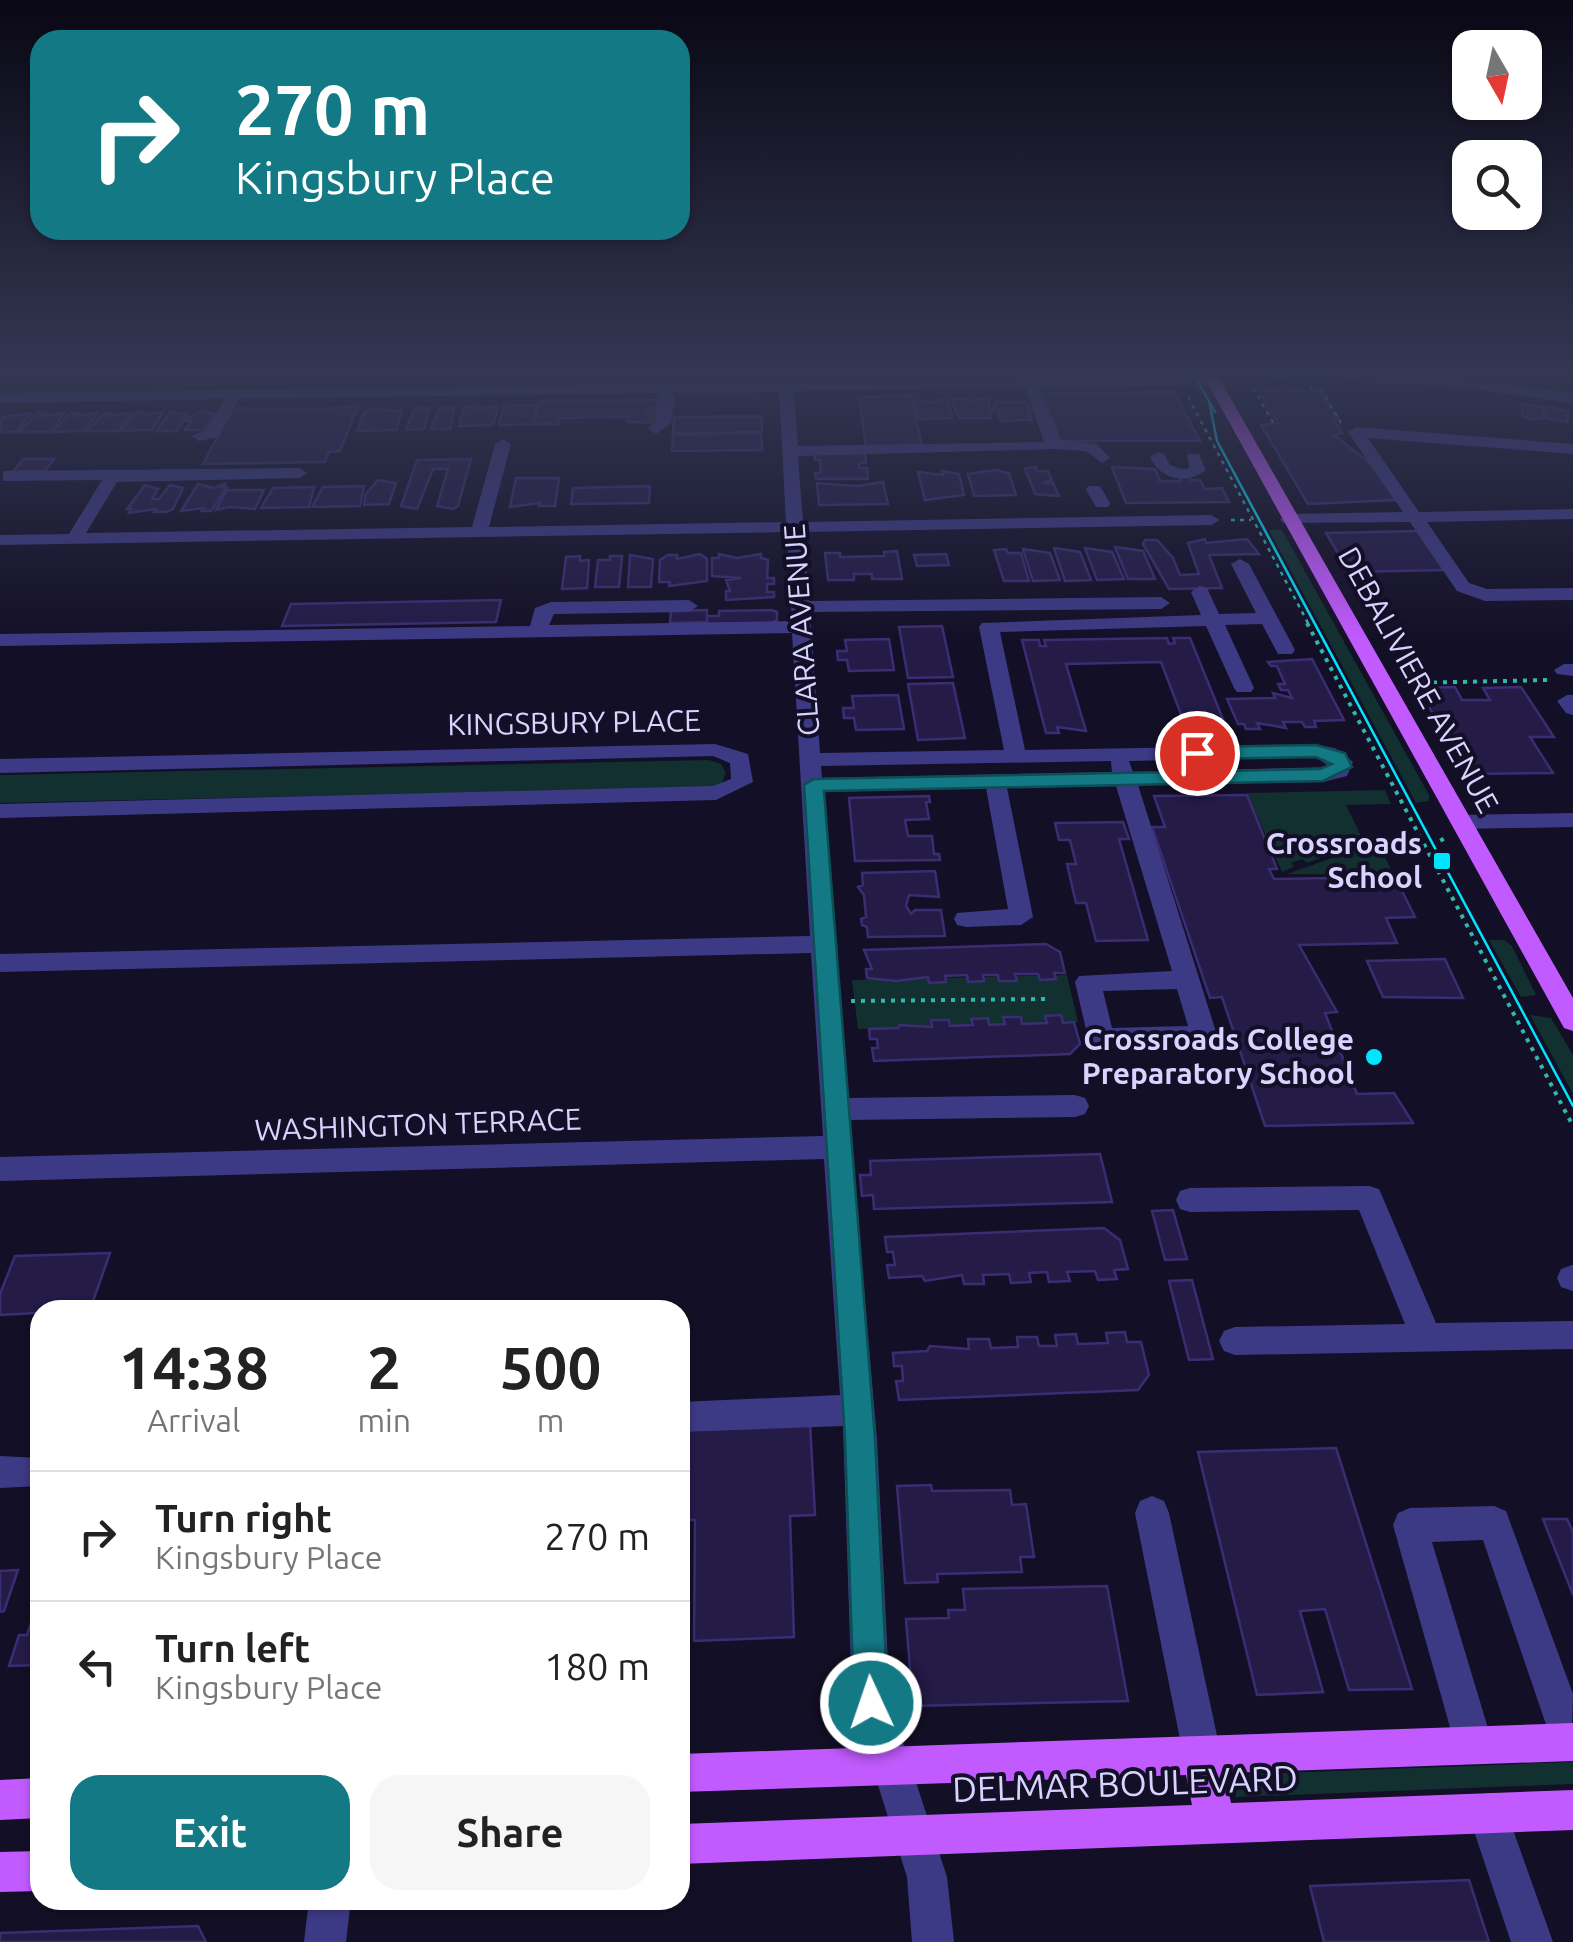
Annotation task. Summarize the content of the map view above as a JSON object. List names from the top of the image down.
{
  "streets": {
    "main road": ["DEBALIVIERE AVENUE", "DELMAR BOULEVARD"],
    "street": ["CLARA AVENUE", "KINGSBURY PLACE", "WASHINGTON TERRACE"]
  },
  "crossings": [
    ["CLARA AVENUE", "WASHINGTON TERRACE"],
    ["CLARA AVENUE", "DELMAR BOULEVARD"]
  ],
  "places": {
    "transit": ["Crossroads School"],
    "other": ["Crossroads College Preparatory School"]
  },
  "north": "bottom",
  "page": {
    "turn": ["270 m", "Kingsbury Place"],
    "eta": [
      "14:38",
      "Arrival",
      "2",
      "min",
      "500",
      "m"
    ],
    "list": [
      {
        "name": "Turn right",
        "note": "Kingsbury Place",
        "value": "270 m"
      },
      {
        "name": "Turn left",
        "note": "Kingsbury Place",
        "value": "180 m"
      }
    ],
    "buttons": ["Exit", "Share"]
  }
}
